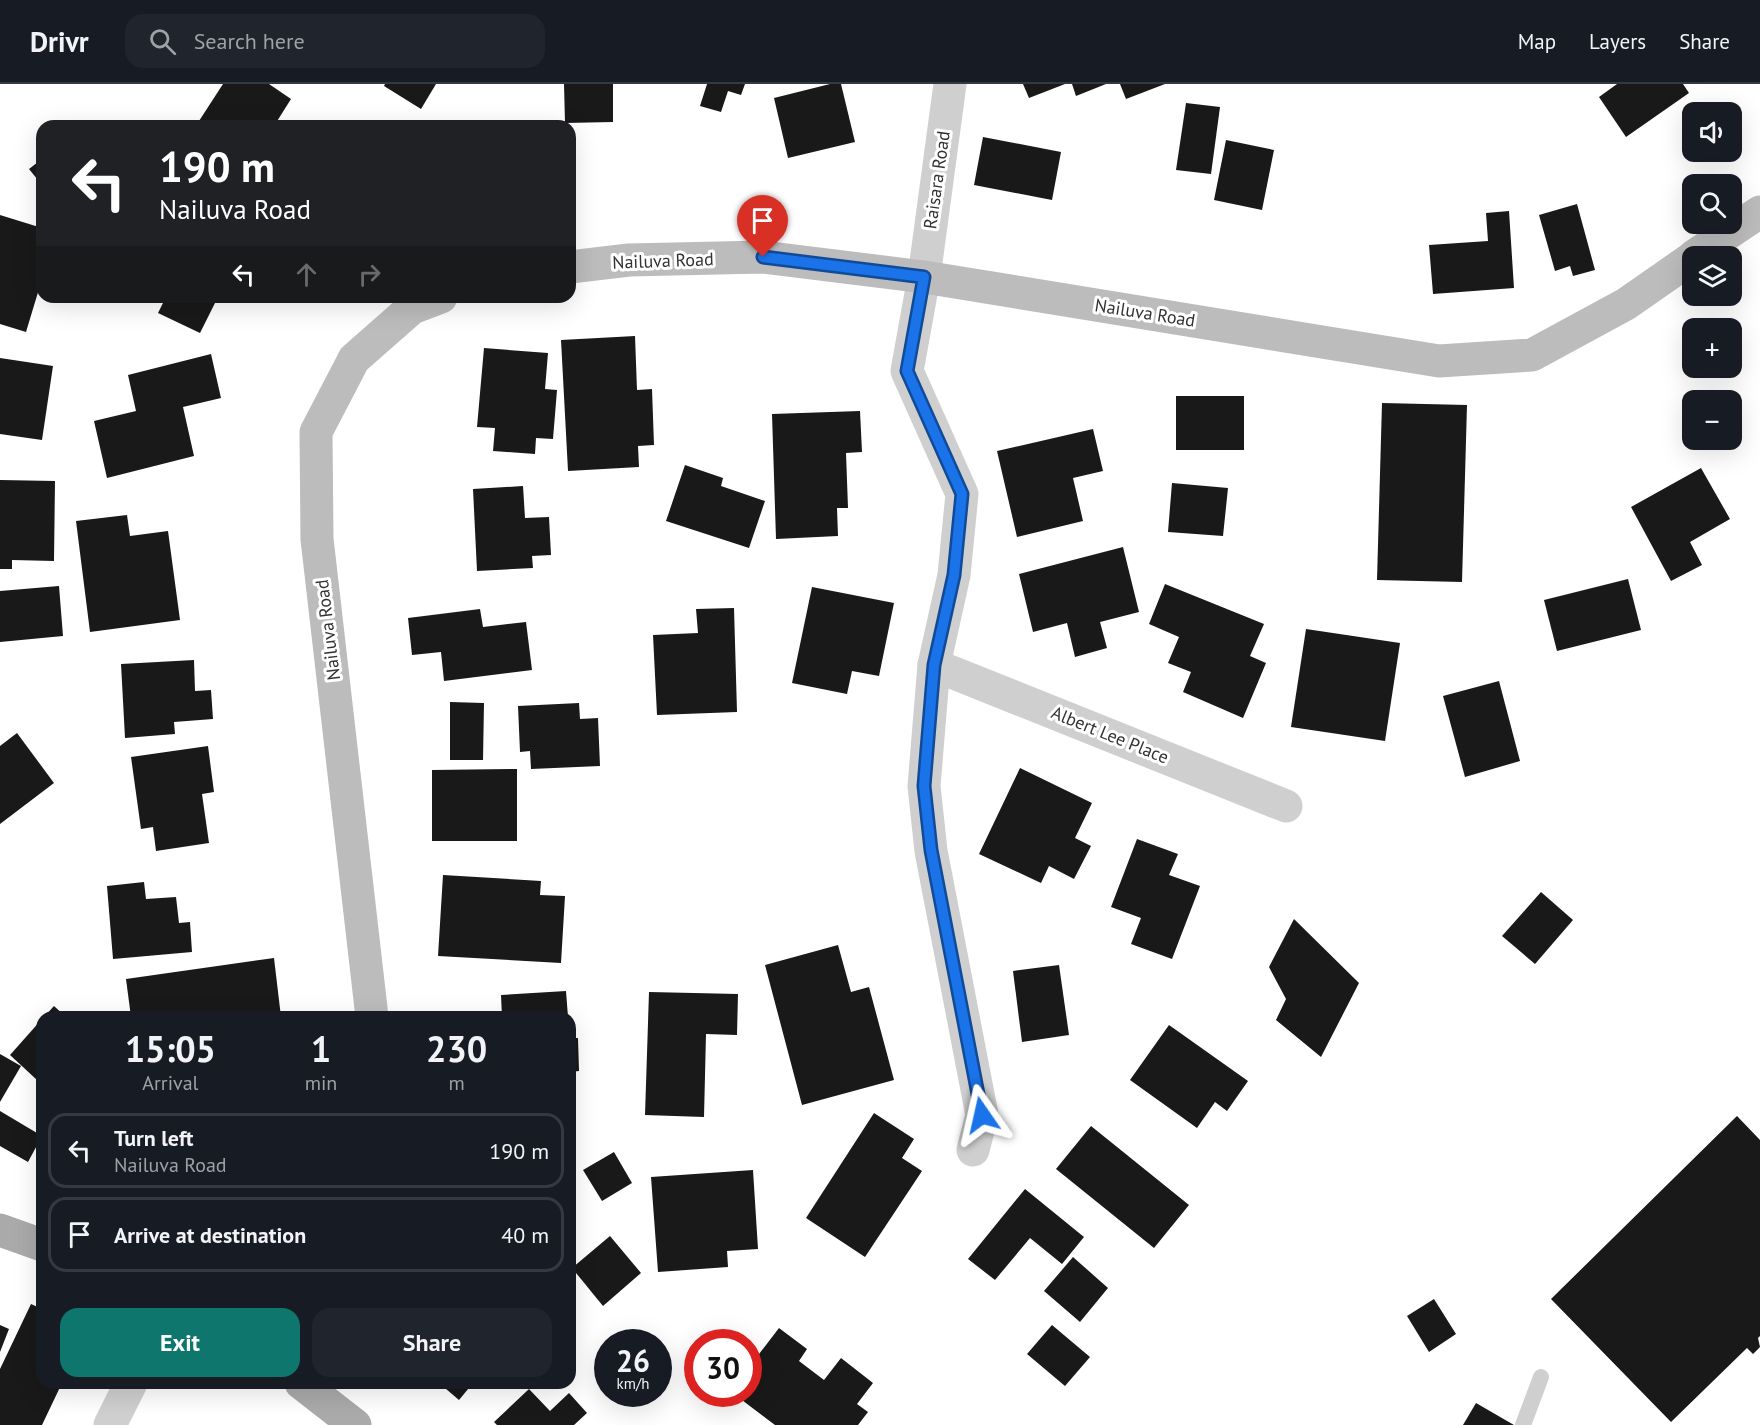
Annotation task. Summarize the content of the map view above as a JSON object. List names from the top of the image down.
{
  "streets": {
    "main road": ["Nailuva Road"],
    "street": ["Raisara Road", "Albert Lee Place"]
  },
  "crossings": [
    ["Raisara Road", "Nailuva Road"],
    ["Raisara Road", "Albert Lee Place"]
  ],
  "page": {
    "header": "Drivr",
    "search": "Search here",
    "nav": ["Map", "Layers", "Share"],
    "map_buttons": ["+", "−"],
    "turn": ["190 m", "Nailuva Road"],
    "eta": [
      "15:05",
      "Arrival",
      "1",
      "min",
      "230",
      "m"
    ],
    "list": [
      {
        "name": "Turn left",
        "note": "Nailuva Road",
        "value": "190 m"
      },
      {
        "name": "Arrive at destination",
        "value": "40 m"
      }
    ],
    "buttons": ["Exit", "Share"],
    "speed": "26 km/h",
    "limit": "30"
  }
}
